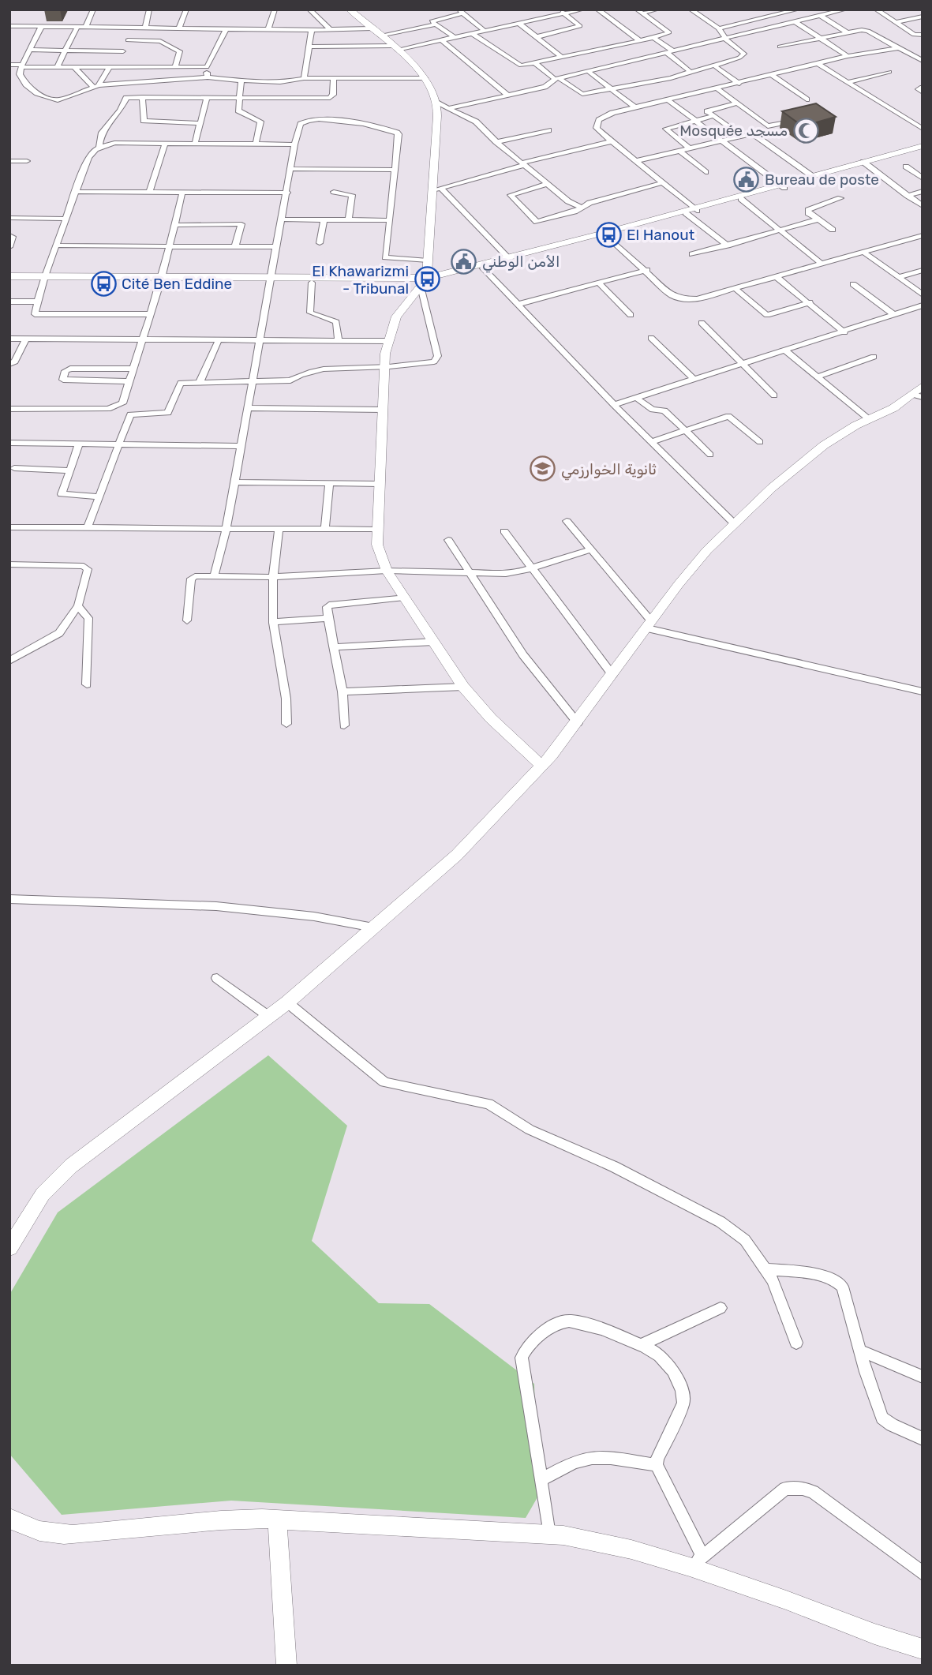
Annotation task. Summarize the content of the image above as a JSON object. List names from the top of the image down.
{
  "places": {
    "mosque": ["Mosquée مسجد"],
    "public building": ["Bureau de poste", "الأمن الوطني"],
    "bus stop": ["El Hanout", "El Khawarizmi - Tribunal", "Cité Ben Eddine"],
    "school or university": ["ثانوية الخوارزمي"]
  }
}
